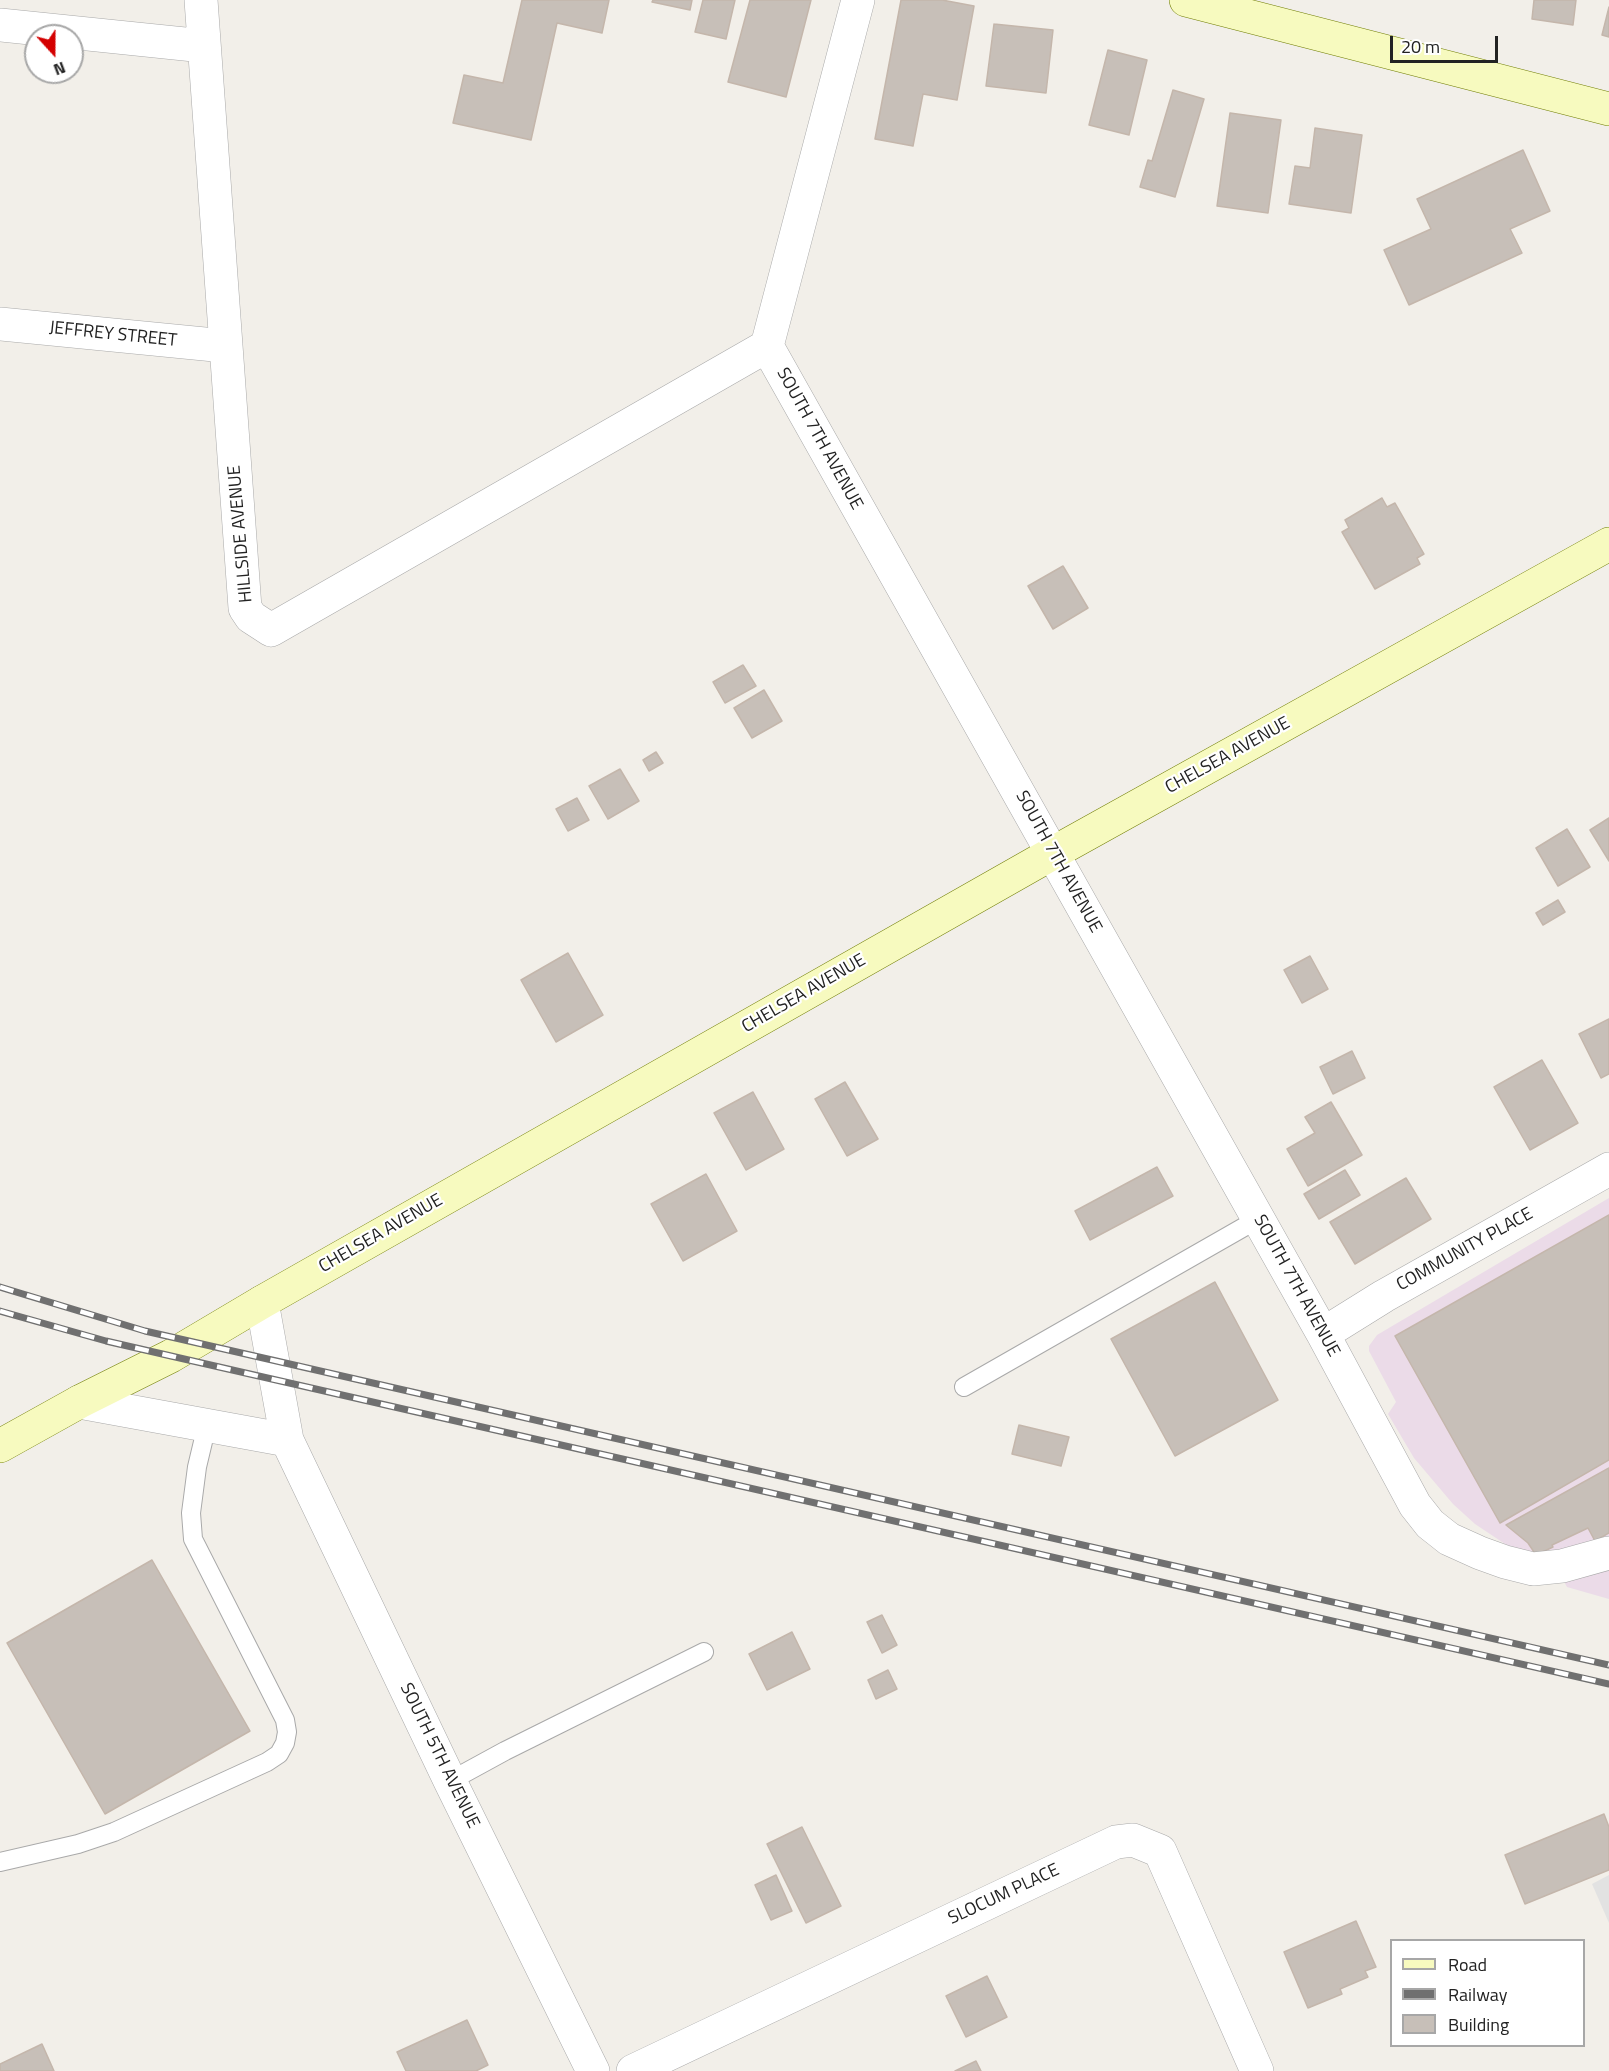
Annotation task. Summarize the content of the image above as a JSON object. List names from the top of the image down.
{
  "streets": {
    "street": [
      "JEFFREY STREET",
      "SOUTH 7TH AVENUE",
      "HILLSIDE AVENUE",
      "CHELSEA AVENUE",
      "COMMUNITY PLACE",
      "SOUTH 5TH AVENUE",
      "SLOCUM PLACE"
    ]
  },
  "crossings": [
    ["JEFFREY STREET", "HILLSIDE AVENUE"],
    ["SOUTH 7TH AVENUE", "HILLSIDE AVENUE"],
    ["SOUTH 7TH AVENUE", "CHELSEA AVENUE"],
    ["SOUTH 7TH AVENUE", "COMMUNITY PLACE"],
    ["CHELSEA AVENUE", "SOUTH 5TH AVENUE"]
  ],
  "legend": ["Road", "Railway", "Building"],
  "scale_bar": "20 m",
  "north": "bottom"
}
